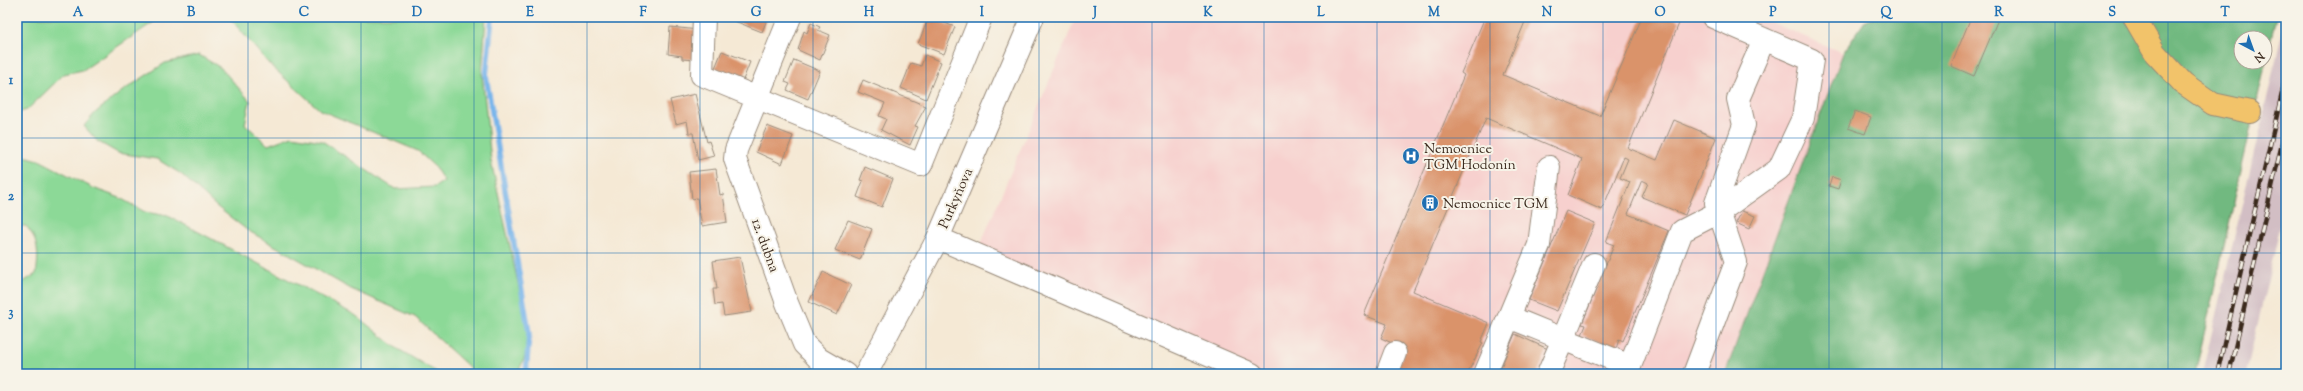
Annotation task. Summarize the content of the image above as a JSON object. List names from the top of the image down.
{
  "streets": {
    "street": ["Purkyňova", "12. dubna"]
  },
  "places": {
    "hospital": ["Nemocnice TGM Hodonín"],
    "building": ["Nemocnice TGM"]
  },
  "north": "bottom right",
  "grid": {
    "columns": [
      "A",
      "B",
      "C",
      "D",
      "E",
      "F",
      "G",
      "H",
      "I",
      "J",
      "K",
      "L",
      "M",
      "N",
      "O",
      "P",
      "Q",
      "R",
      "S",
      "T"
    ],
    "rows": ["1", "2", "3"]
  }
}
